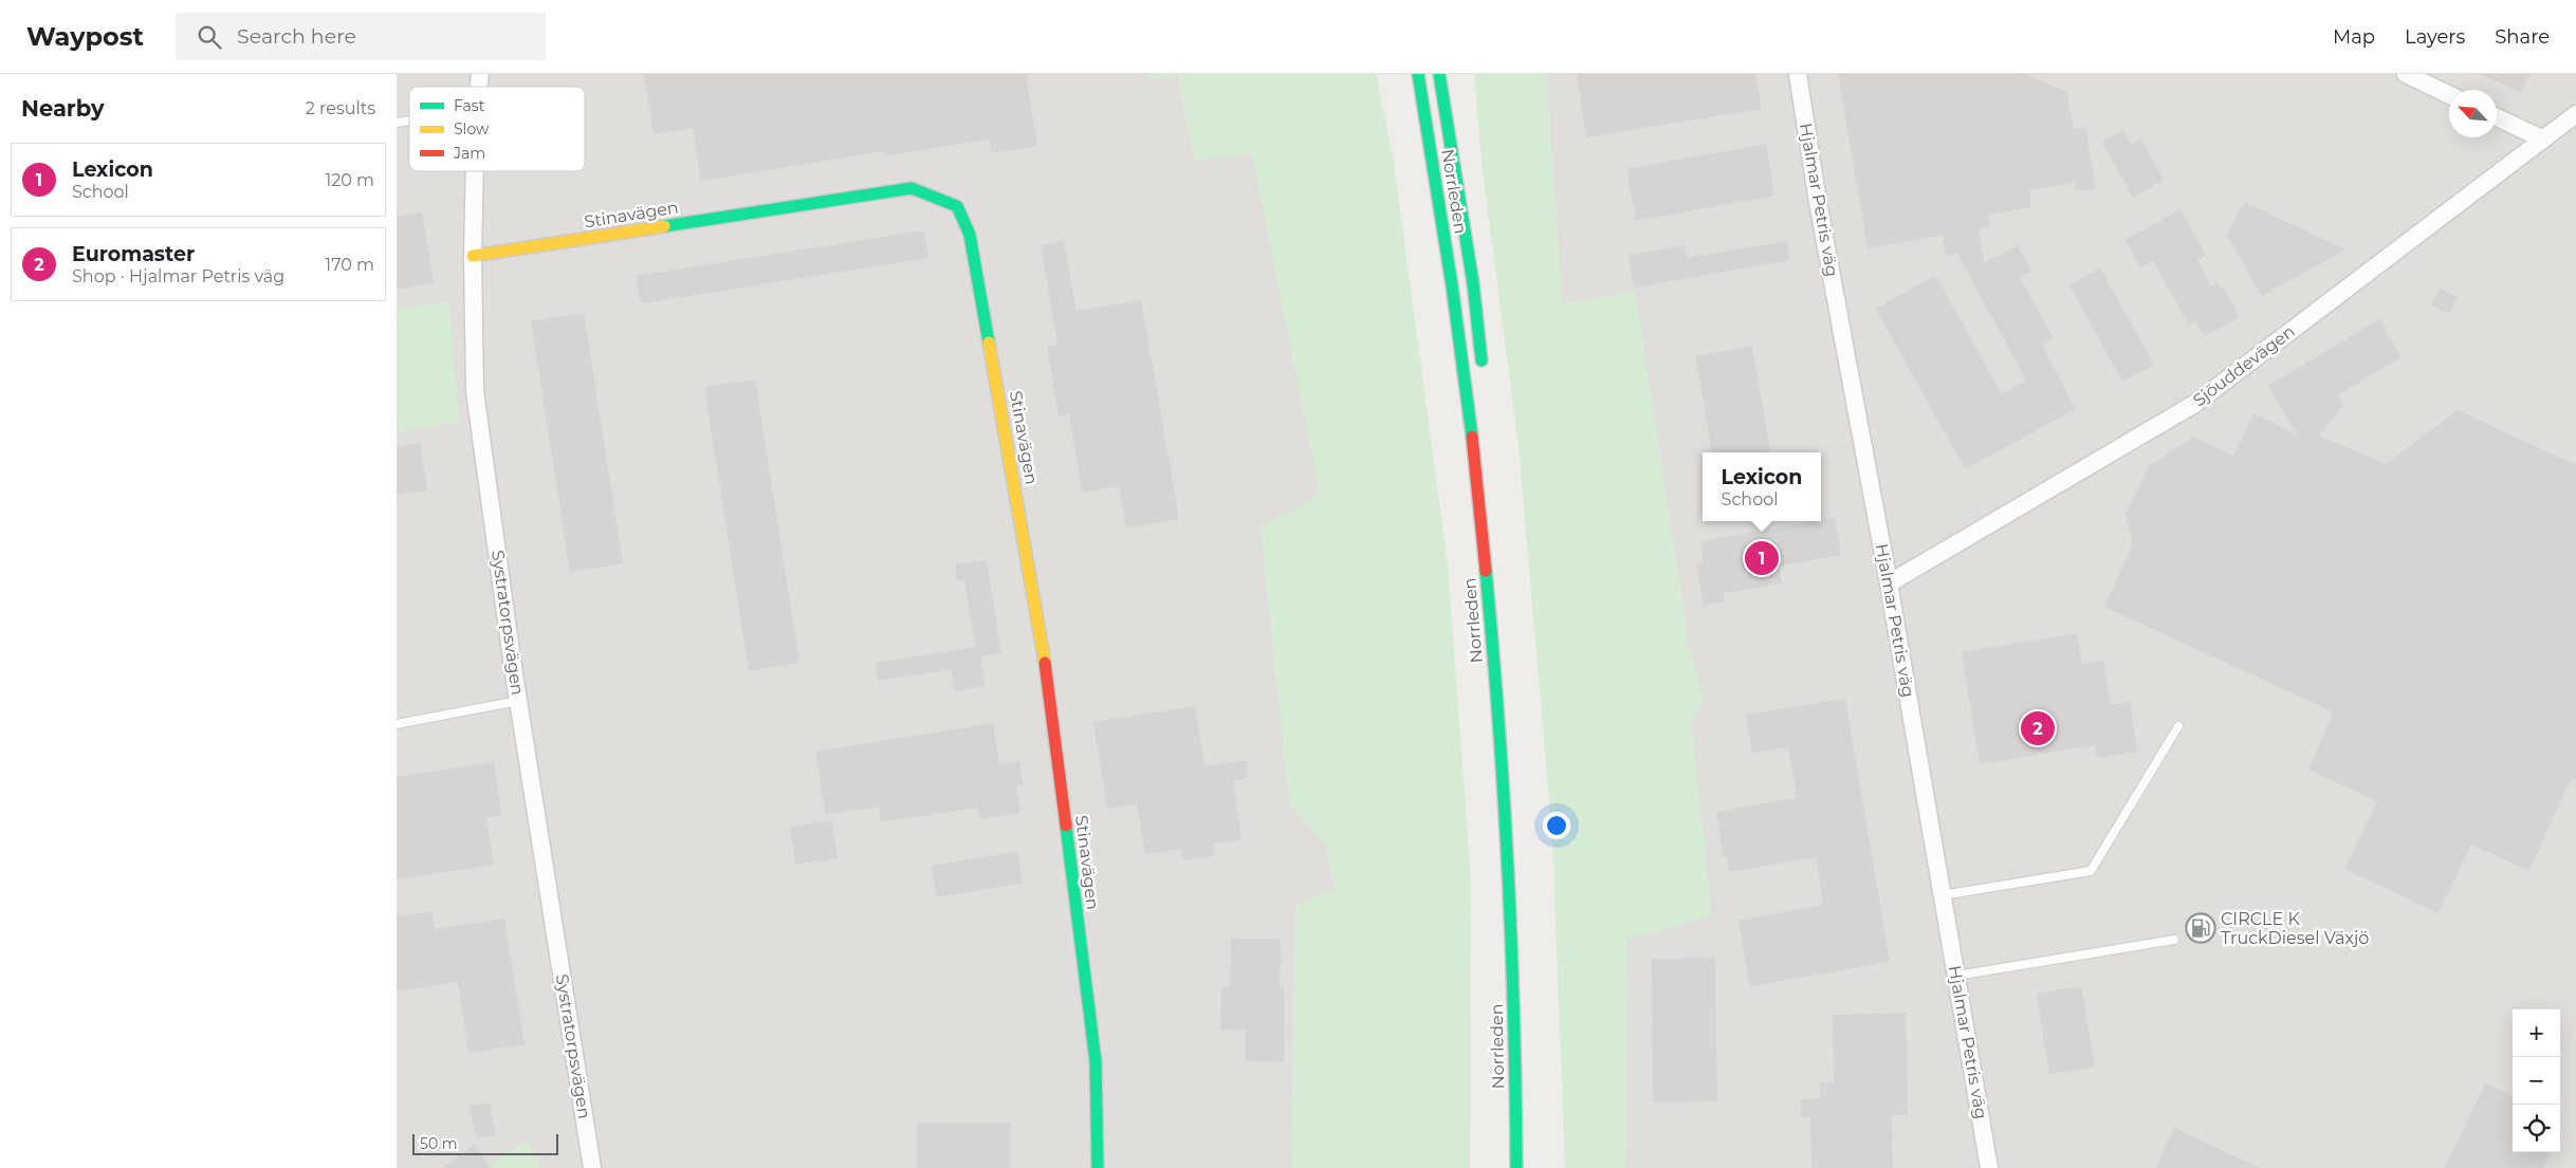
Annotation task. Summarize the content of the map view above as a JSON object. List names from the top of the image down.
{
  "streets": {
    "main road": ["Norrleden", "Stinavägen"],
    "street": ["Hjalmar Petris väg", "Sjöuddevägen", "Systratorpsvägen"]
  },
  "crossings": [
    ["Hjalmar Petris väg", "Sjöuddevägen"],
    ["Stinavägen", "Systratorpsvägen"]
  ],
  "places": {
    "fuel station": ["CIRCLE K TruckDiesel Växjö"]
  },
  "legend": ["Fast", "Slow", "Jam"],
  "scale_bar": "50 m",
  "north": "top left",
  "page": {
    "header": "Waypost",
    "search": "Search here",
    "nav": ["Map", "Layers", "Share"],
    "heading": ["Nearby", "2 results"],
    "list": [
      {
        "mark": "1",
        "name": "Lexicon",
        "note": "School",
        "value": "120 m"
      },
      {
        "mark": "2",
        "name": "Euromaster",
        "note": "Shop · Hjalmar Petris väg",
        "value": "170 m"
      }
    ],
    "popup": ["Lexicon", "School"],
    "pins": ["1", "2"],
    "map_buttons": ["+", "−"],
    "scale": "50 m"
  }
}
